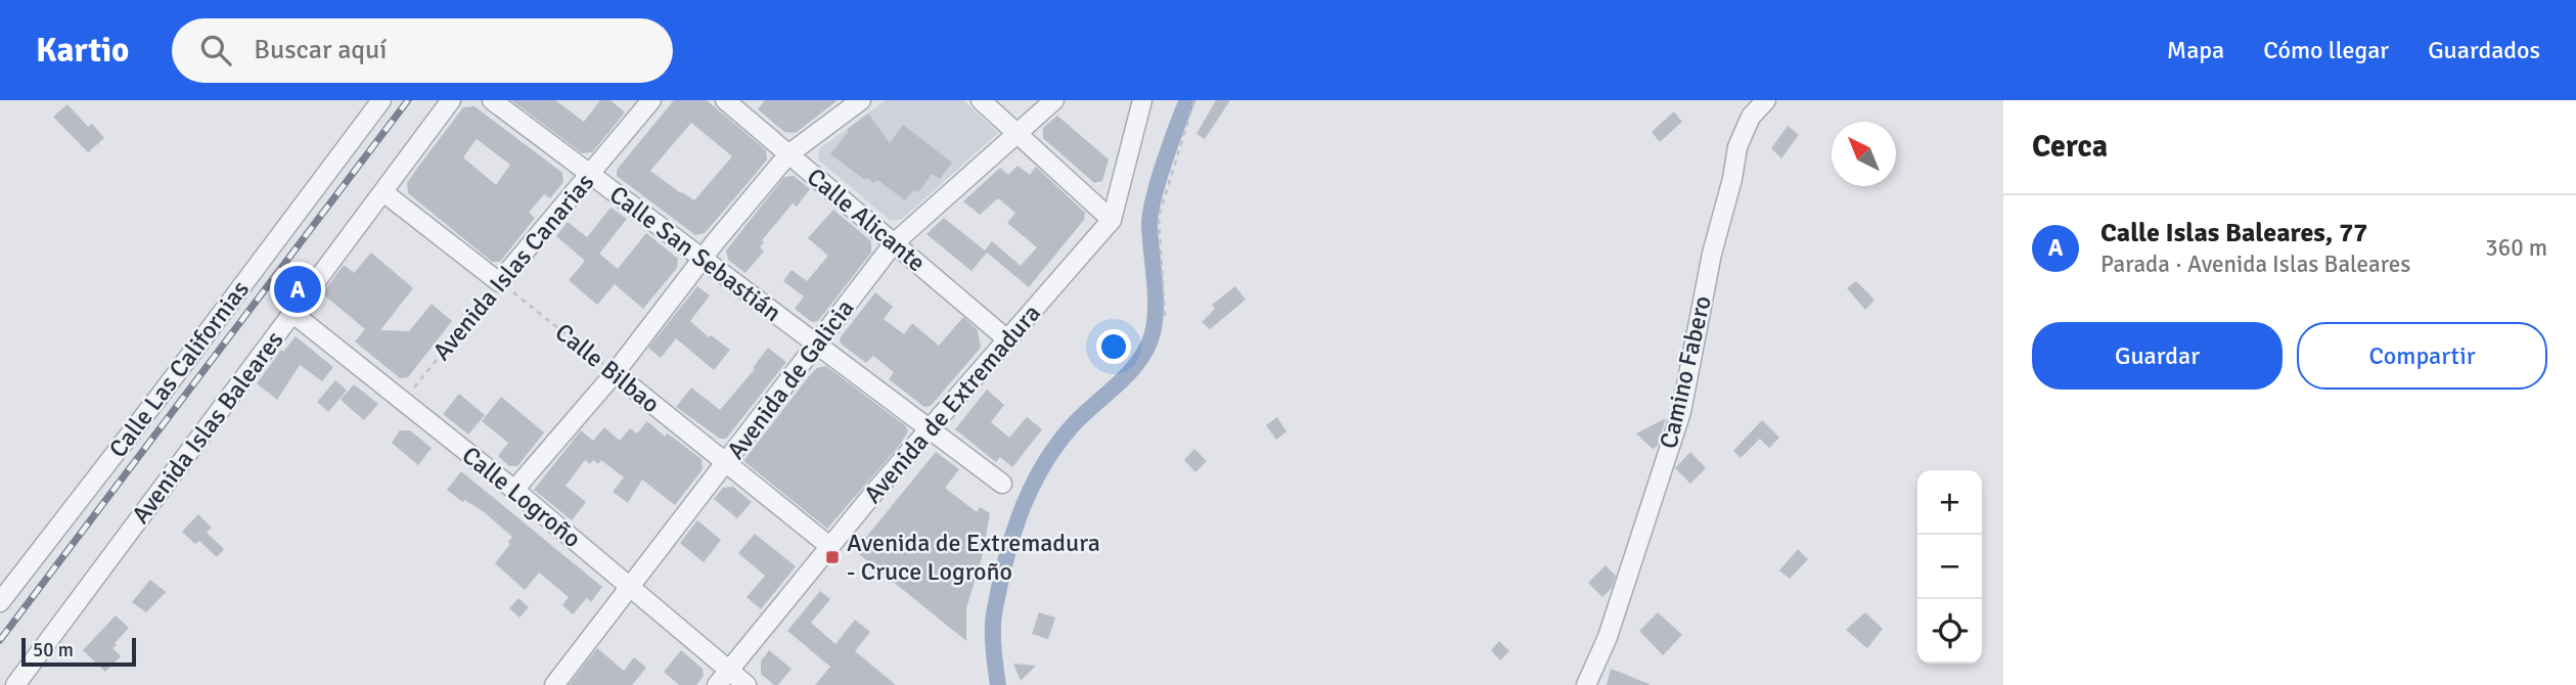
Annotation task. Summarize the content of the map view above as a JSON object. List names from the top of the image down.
{
  "streets": {
    "street": [
      "Calle Alicante",
      "Calle San Sebastián",
      "Avenida Islas Canarias",
      "Calle Bilbao",
      "Calle Las Californias",
      "Camino Fabero",
      "Avenida de Galicia",
      "Avenida de Extremadura",
      "Avenida Islas Baleares",
      "Calle Logroño"
    ]
  },
  "crossings": [
    ["Calle Alicante", "Avenida de Galicia"],
    ["Calle Alicante", "Avenida de Extremadura"],
    ["Calle San Sebastián", "Avenida Islas Canarias"],
    ["Calle San Sebastián", "Avenida de Galicia"],
    ["Calle San Sebastián", "Avenida de Extremadura"],
    ["Avenida Islas Canarias", "Calle Bilbao"],
    ["Avenida Islas Canarias", "Calle Logroño"],
    ["Calle Bilbao", "Avenida de Galicia"],
    ["Calle Bilbao", "Avenida de Extremadura"],
    ["Avenida de Galicia", "Calle Logroño"],
    ["Avenida de Extremadura", "Calle Logroño"],
    ["Avenida Islas Baleares", "Calle Logroño"]
  ],
  "places": {
    "transit": ["Avenida de Extremadura - Cruce Logroño"]
  },
  "scale_bar": "50 m",
  "north": "top left",
  "page": {
    "header": "Kartio",
    "search": "Buscar aquí",
    "nav": ["Mapa", "Cómo llegar", "Guardados"],
    "heading": "Cerca",
    "list": [
      {
        "mark": "A",
        "name": "Calle Islas Baleares, 77",
        "note": "Parada · Avenida Islas Baleares",
        "value": "360 m"
      }
    ],
    "pins": "A",
    "buttons": ["Guardar", "Compartir"],
    "map_buttons": ["+", "−"],
    "scale": "50 m"
  }
}
